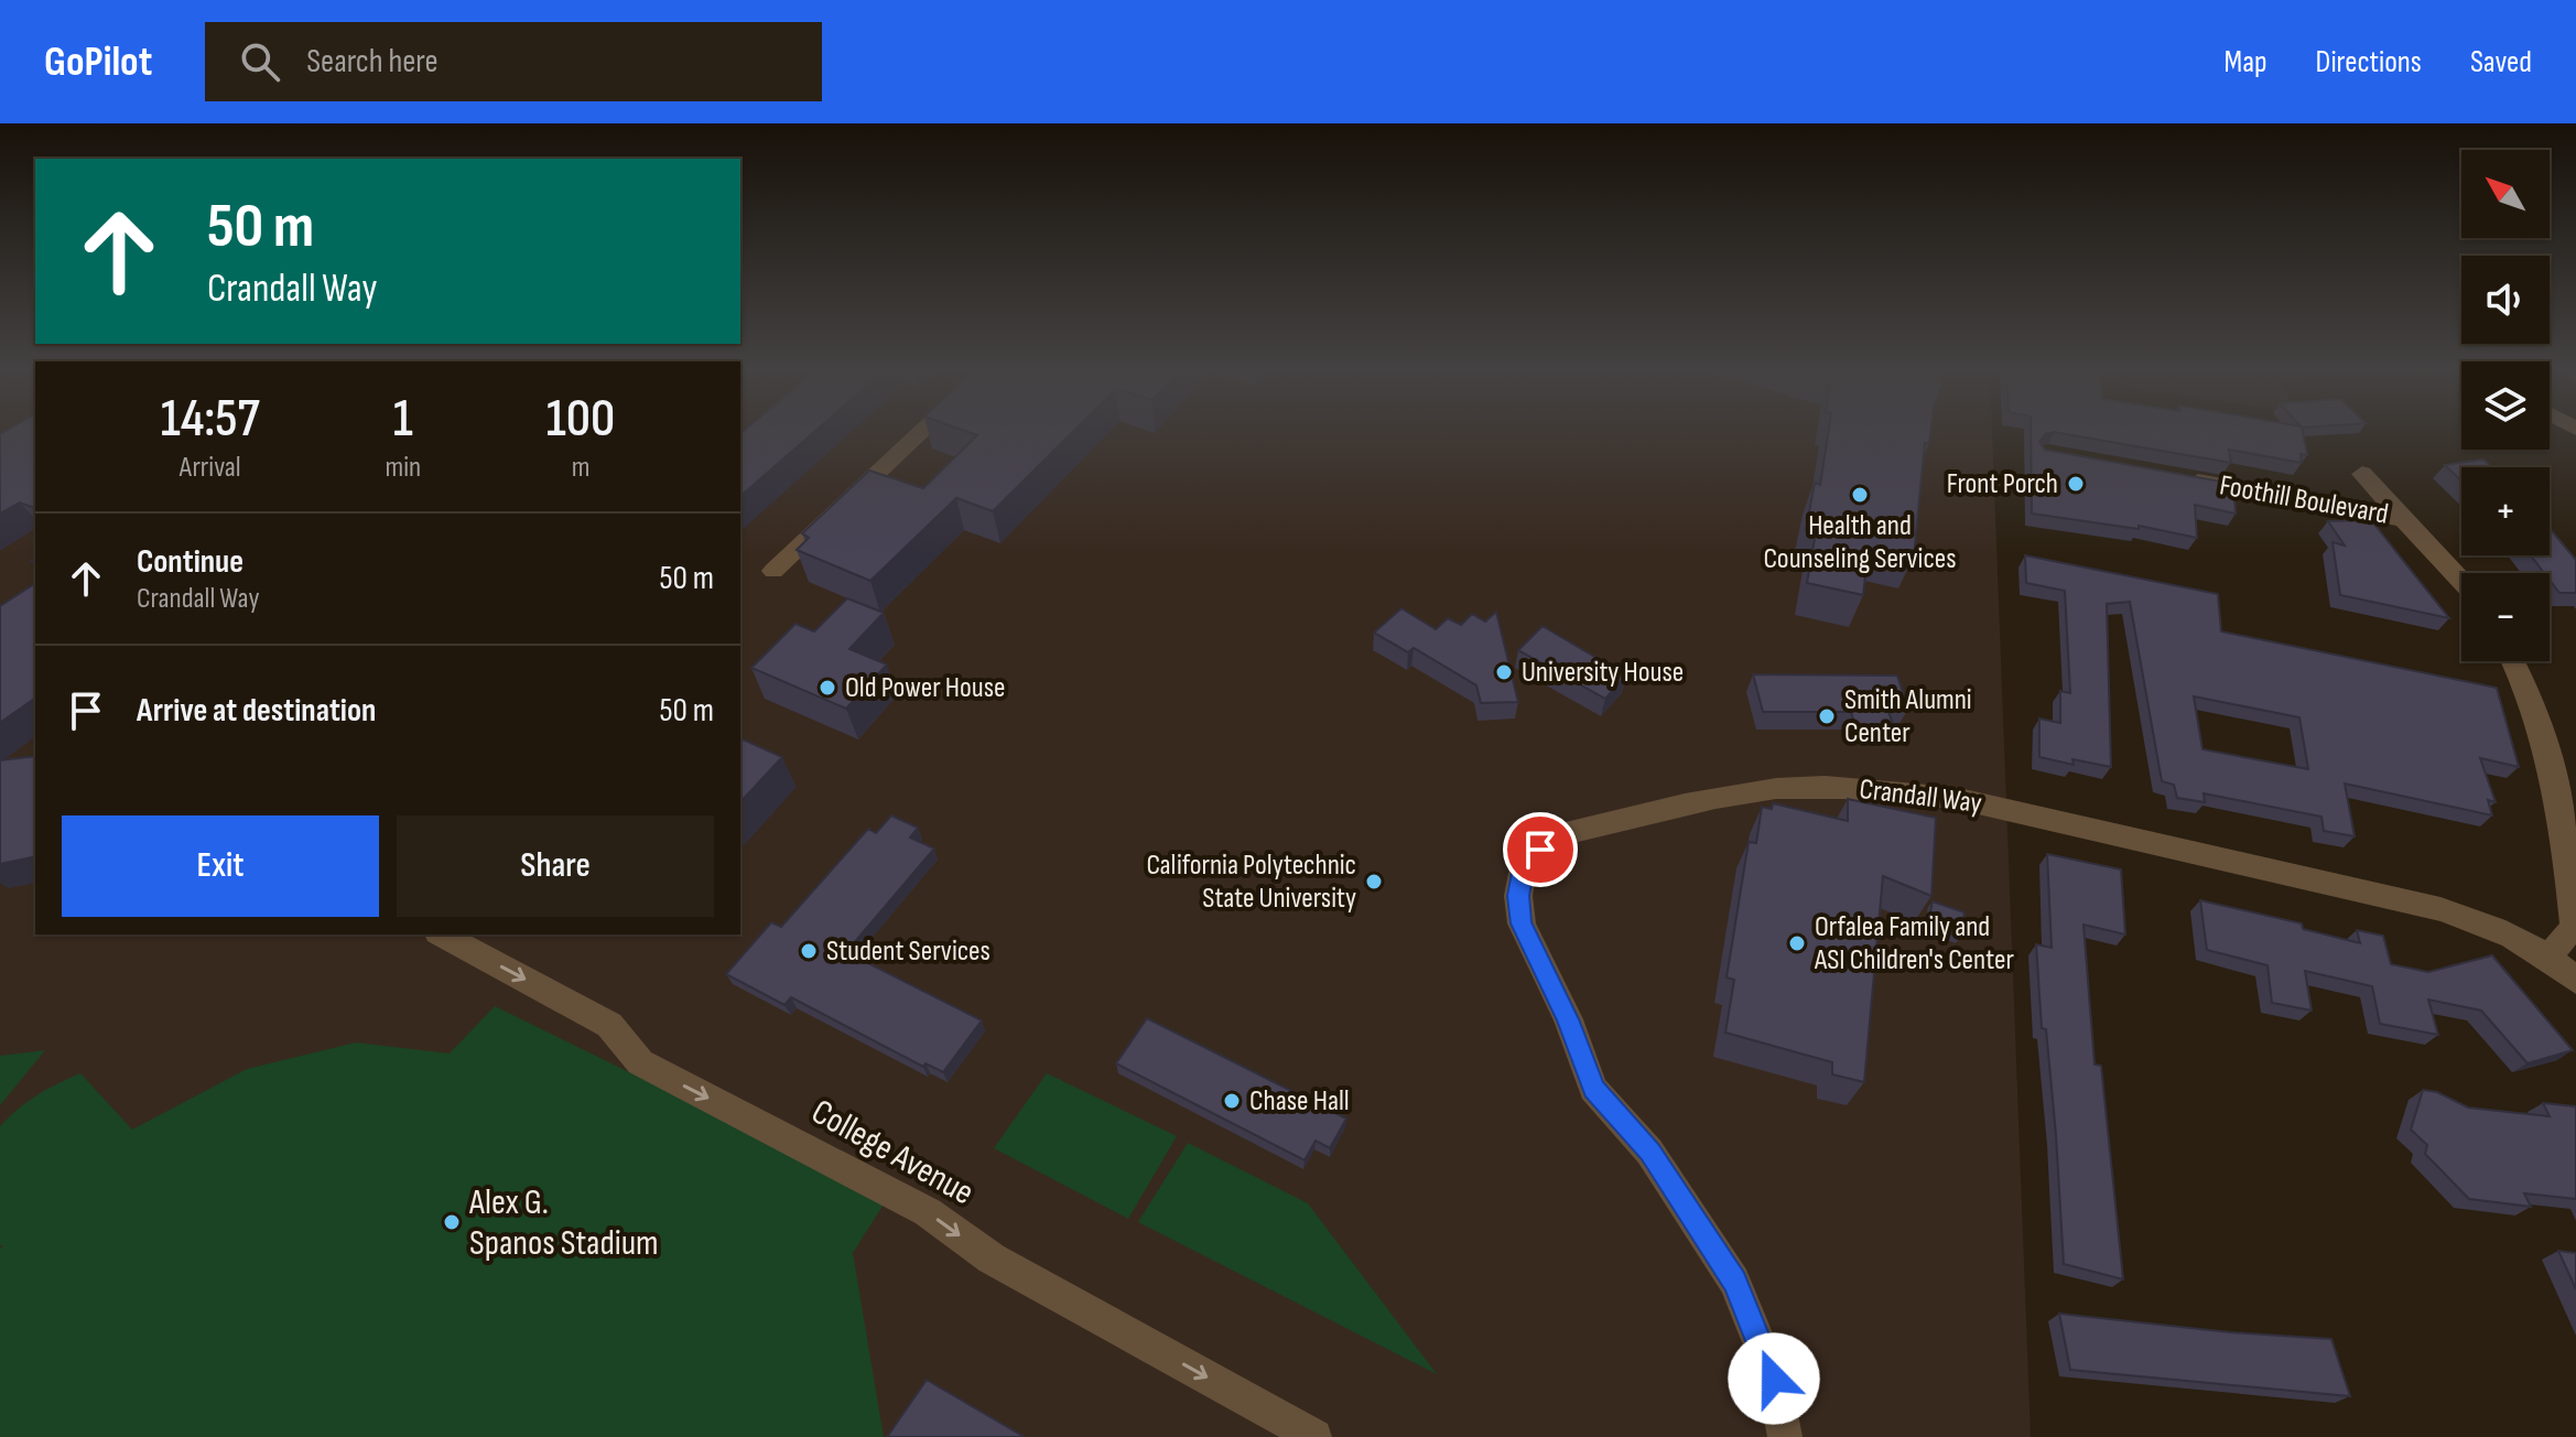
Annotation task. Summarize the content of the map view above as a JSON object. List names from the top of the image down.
{
  "streets": {
    "street": ["Foothill Boulevard", "Crandall Way", "College Avenue"]
  },
  "one_way": ["College Avenue"],
  "places": [
    "Front Porch",
    "Health and Counseling Services",
    "University House",
    "Old Power House",
    "Smith Alumni Center",
    "California Polytechnic State University",
    "Orfalea Family and ASI Children's Center",
    "Student Services",
    "Chase Hall",
    "Alex G. Spanos Stadium"
  ],
  "north": "top left",
  "page": {
    "header": "GoPilot",
    "search": "Search here",
    "nav": ["Map", "Directions", "Saved"],
    "map_buttons": ["+", "−"],
    "turn": ["50 m", "Crandall Way"],
    "eta": [
      "14:57",
      "Arrival",
      "1",
      "min",
      "100",
      "m"
    ],
    "list": [
      {
        "name": "Continue",
        "note": "Crandall Way",
        "value": "50 m"
      },
      {
        "name": "Arrive at destination",
        "value": "50 m"
      }
    ],
    "buttons": ["Exit", "Share"]
  }
}
